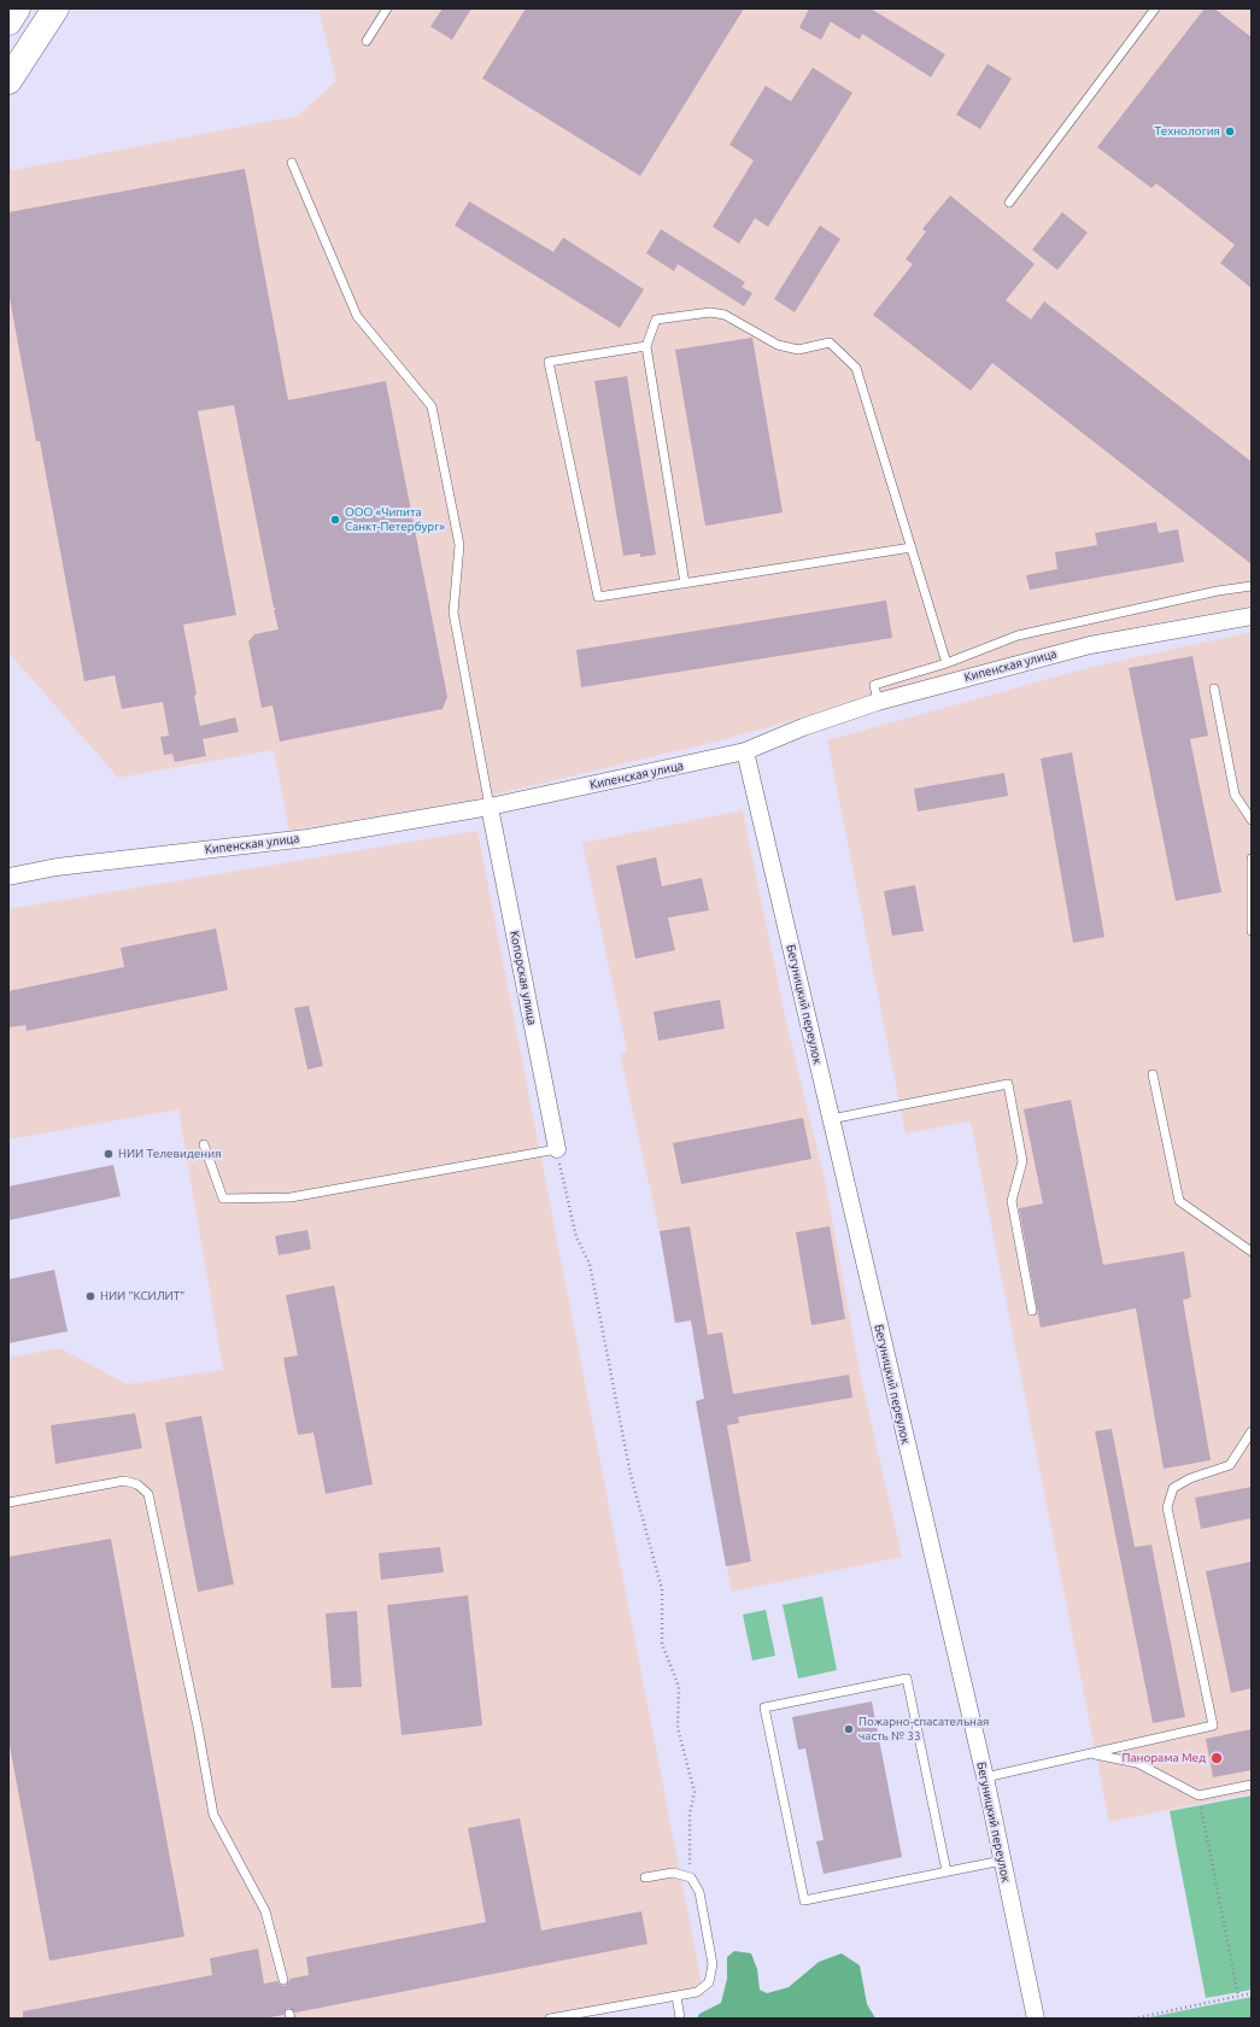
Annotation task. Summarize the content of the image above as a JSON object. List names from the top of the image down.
{
  "streets": {
    "street": ["Кипенская улица", "Копорская улица", "Бегуницкий переулок"]
  },
  "crossings": [
    ["Кипенская улица", "Копорская улица"],
    ["Кипенская улица", "Бегуницкий переулок"]
  ],
  "places": [
    "Технология",
    "ООО «Чипита Санкт-Петербург»",
    "НИИ Телевидения",
    "НИИ \"КСИЛИТ\"",
    "Пожарно-спасательная часть № 33",
    "Панорама Мед"
  ]
}
